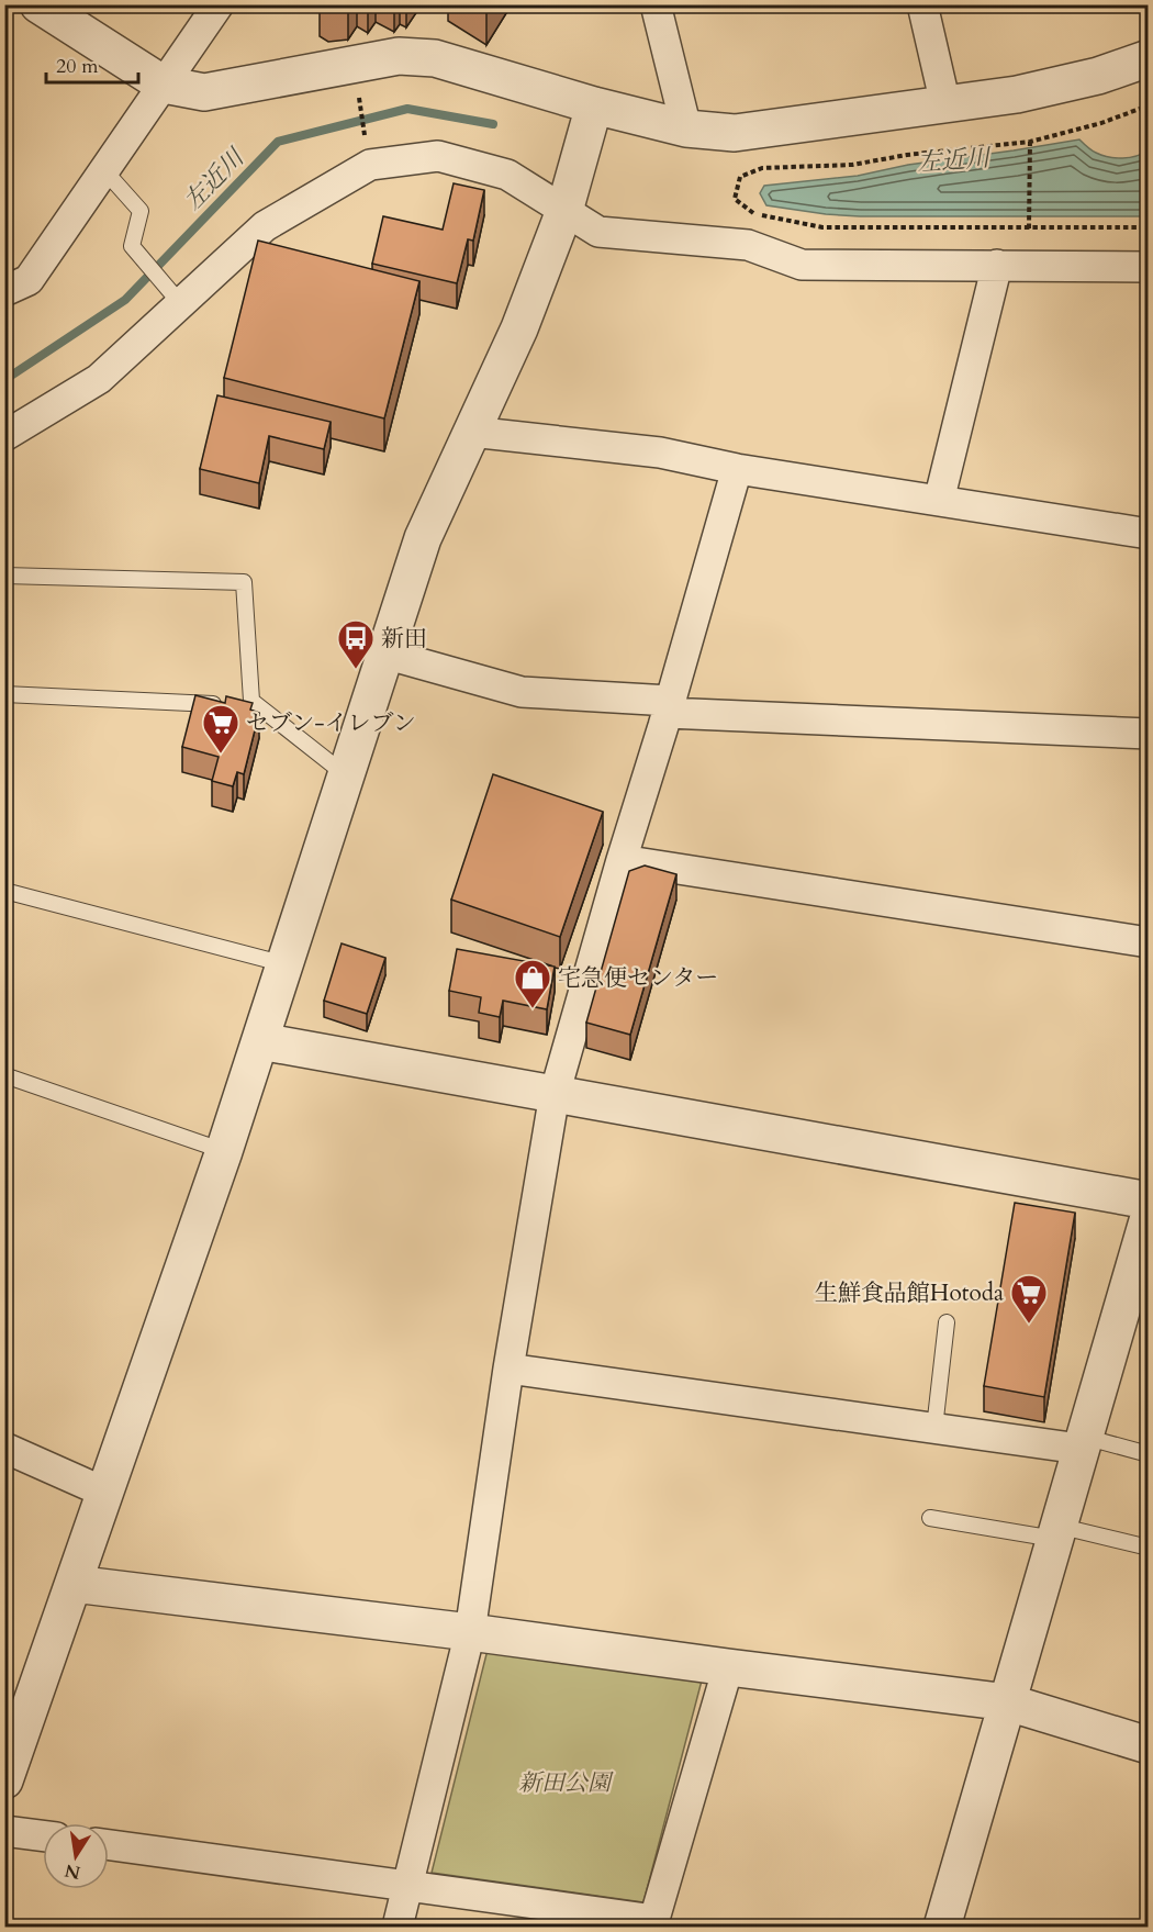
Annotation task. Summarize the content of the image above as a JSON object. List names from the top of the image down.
{
  "water": ["左近川"],
  "parks": ["新田公園"],
  "places": {
    "bus stop": ["新田"],
    "supermarket": ["セブン-イレブン", "生鮮食品館Hotoda"],
    "shop": ["宅急便センター"]
  },
  "scale_bar": "20 m",
  "north": "bottom"
}
